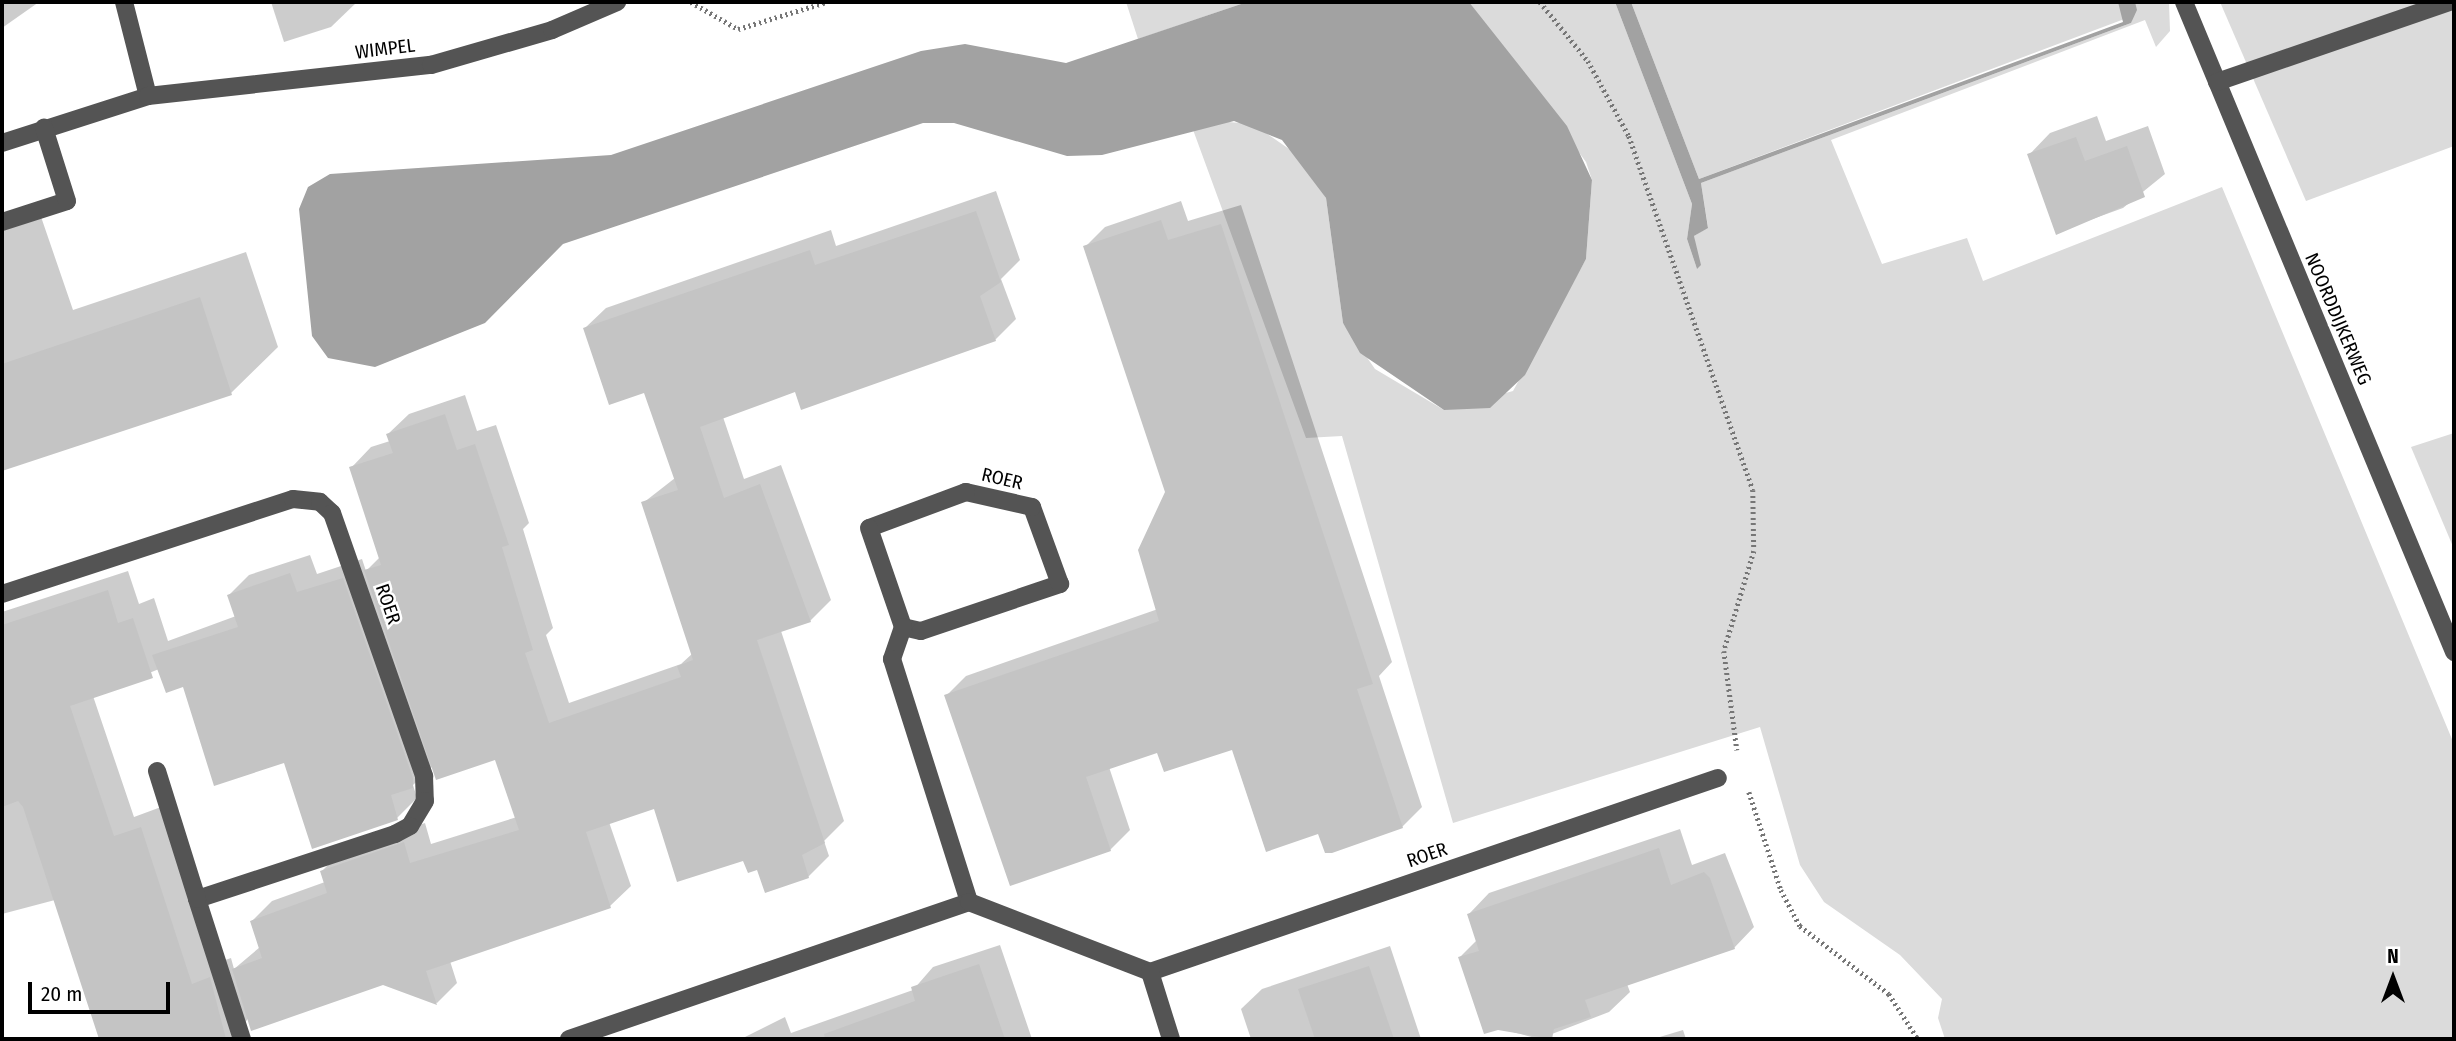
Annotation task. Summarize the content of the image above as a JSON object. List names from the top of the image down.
{
  "streets": {
    "street": ["WIMPEL", "NOORDDIJKERWEG", "ROER"]
  },
  "scale_bar": "20 m",
  "north": "top"
}
